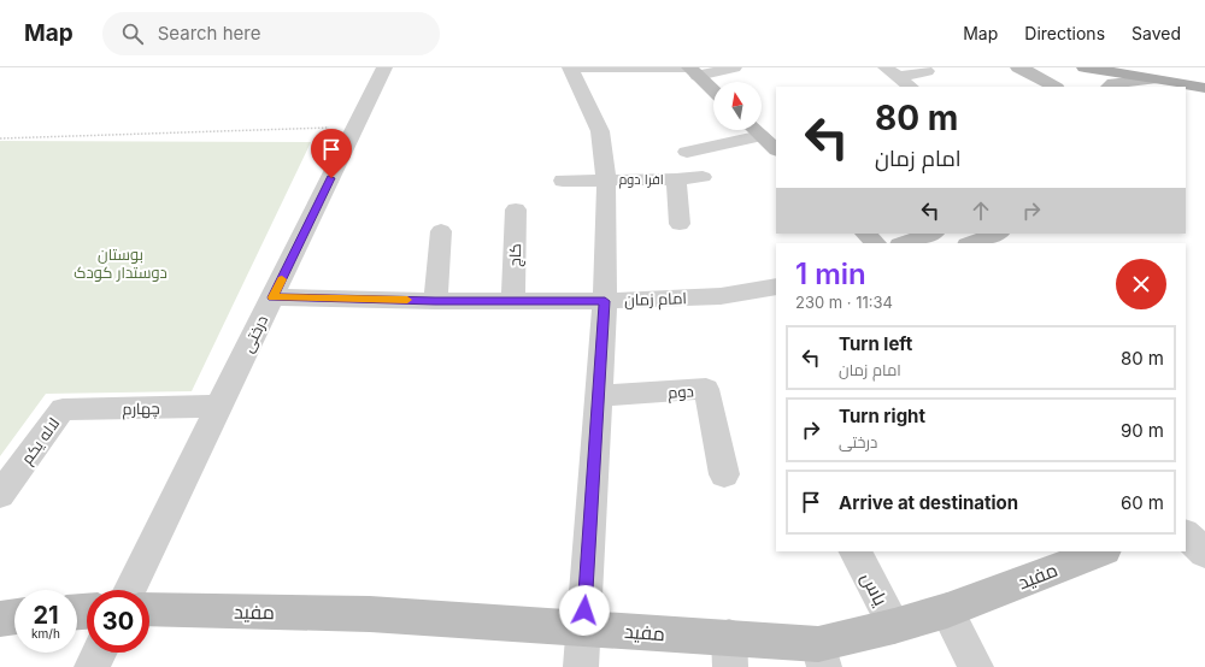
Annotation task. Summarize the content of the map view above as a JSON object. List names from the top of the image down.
{
  "streets": {
    "street": [
      "افرا دوم",
      "کاج",
      "امام زمان",
      "درختی",
      "دوم",
      "چهارم",
      "لاله یکم",
      "مفید",
      "یاس"
    ]
  },
  "crossings": [
    ["کاج", "امام زمان"],
    ["امام زمان", "درختی"],
    ["درختی", "چهارم"],
    ["چهارم", "لاله یکم"],
    ["مفید", "یاس"]
  ],
  "parks": ["بوستان دوستدار کودک"],
  "north": "top",
  "page": {
    "header": "Map",
    "search": "Search here",
    "nav": ["Map", "Directions", "Saved"],
    "turn": ["80 m", "امام زمان"],
    "heading": ["1 min", "230 m · 11:34"],
    "list": [
      {
        "name": "Turn left",
        "note": "امام زمان",
        "value": "80 m"
      },
      {
        "name": "Turn right",
        "note": "درختی",
        "value": "90 m"
      },
      {
        "name": "Arrive at destination",
        "value": "60 m"
      }
    ],
    "speed": "21 km/h",
    "limit": "30"
  }
}
